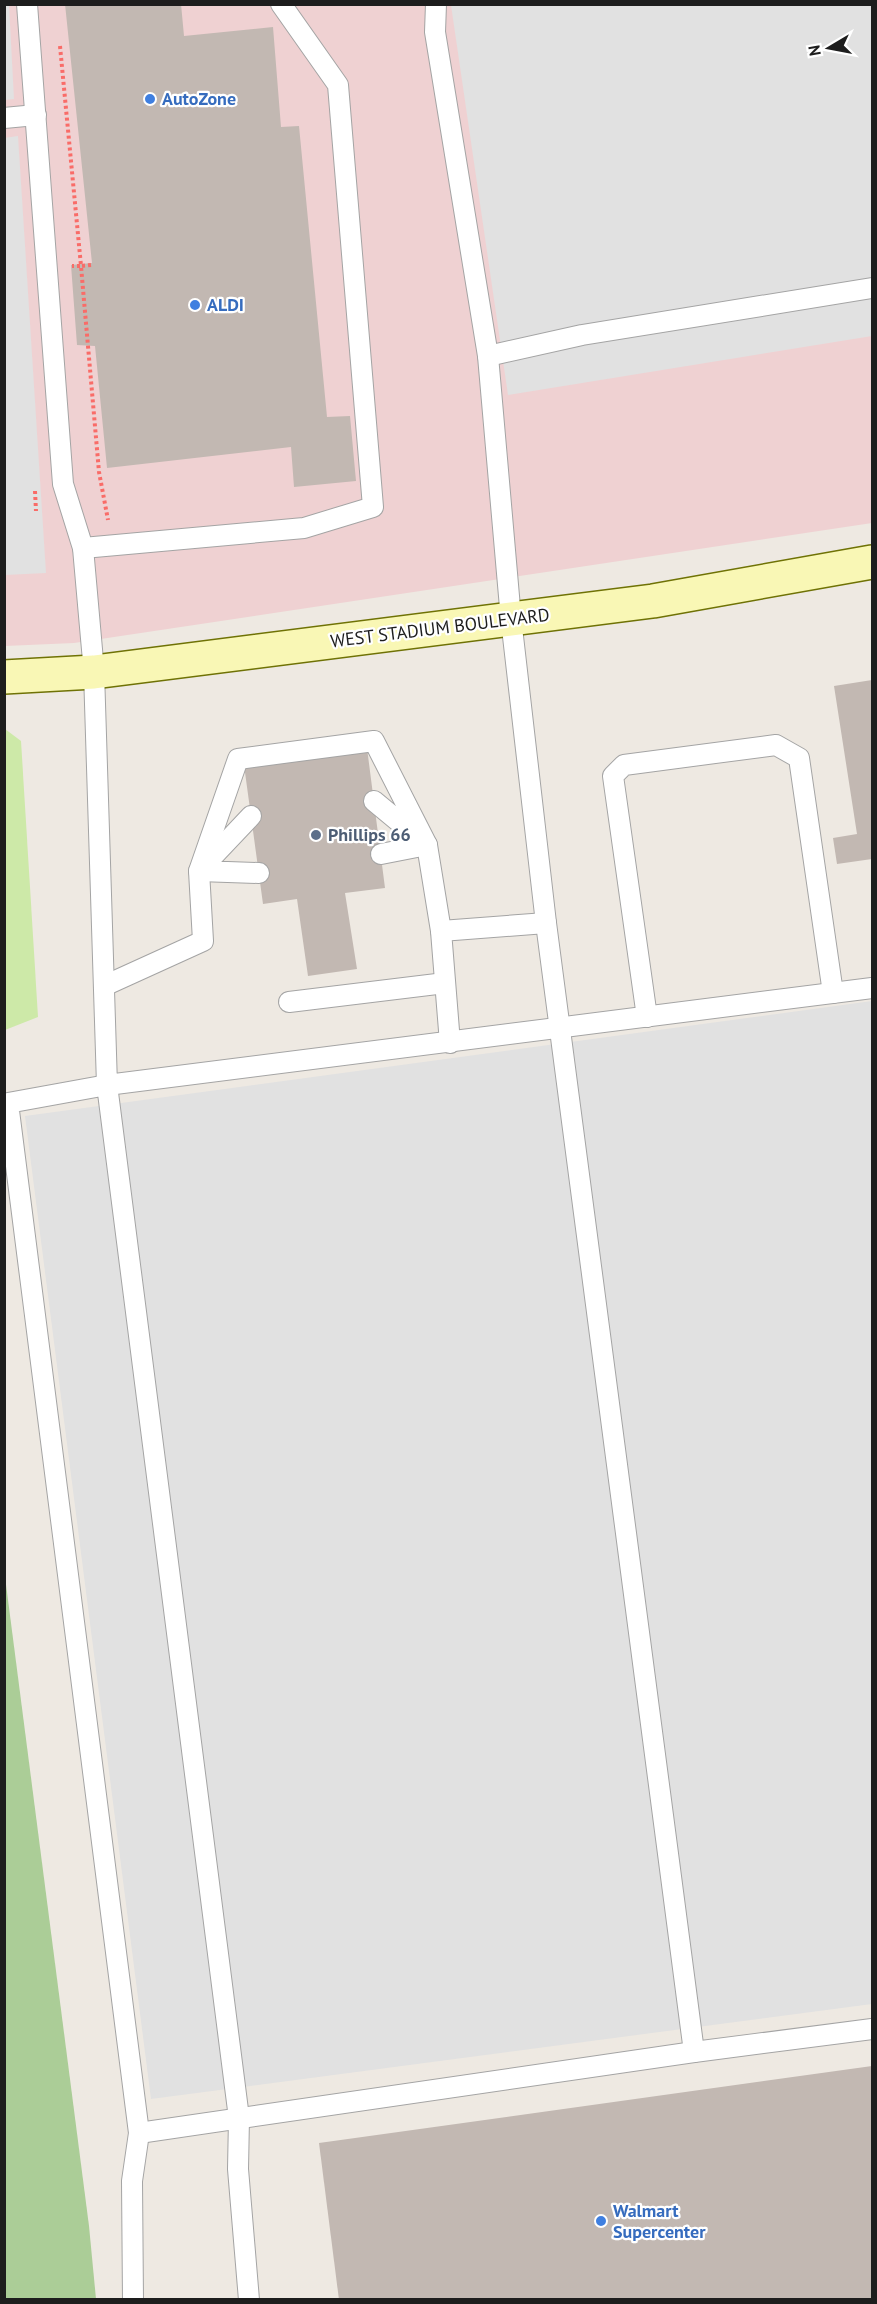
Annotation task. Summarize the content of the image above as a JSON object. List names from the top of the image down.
{
  "streets": {
    "main road": ["WEST STADIUM BOULEVARD"]
  },
  "places": [
    "AutoZone",
    "ALDI",
    "Phillips 66",
    "Walmart Supercenter"
  ],
  "north": "left"
}
